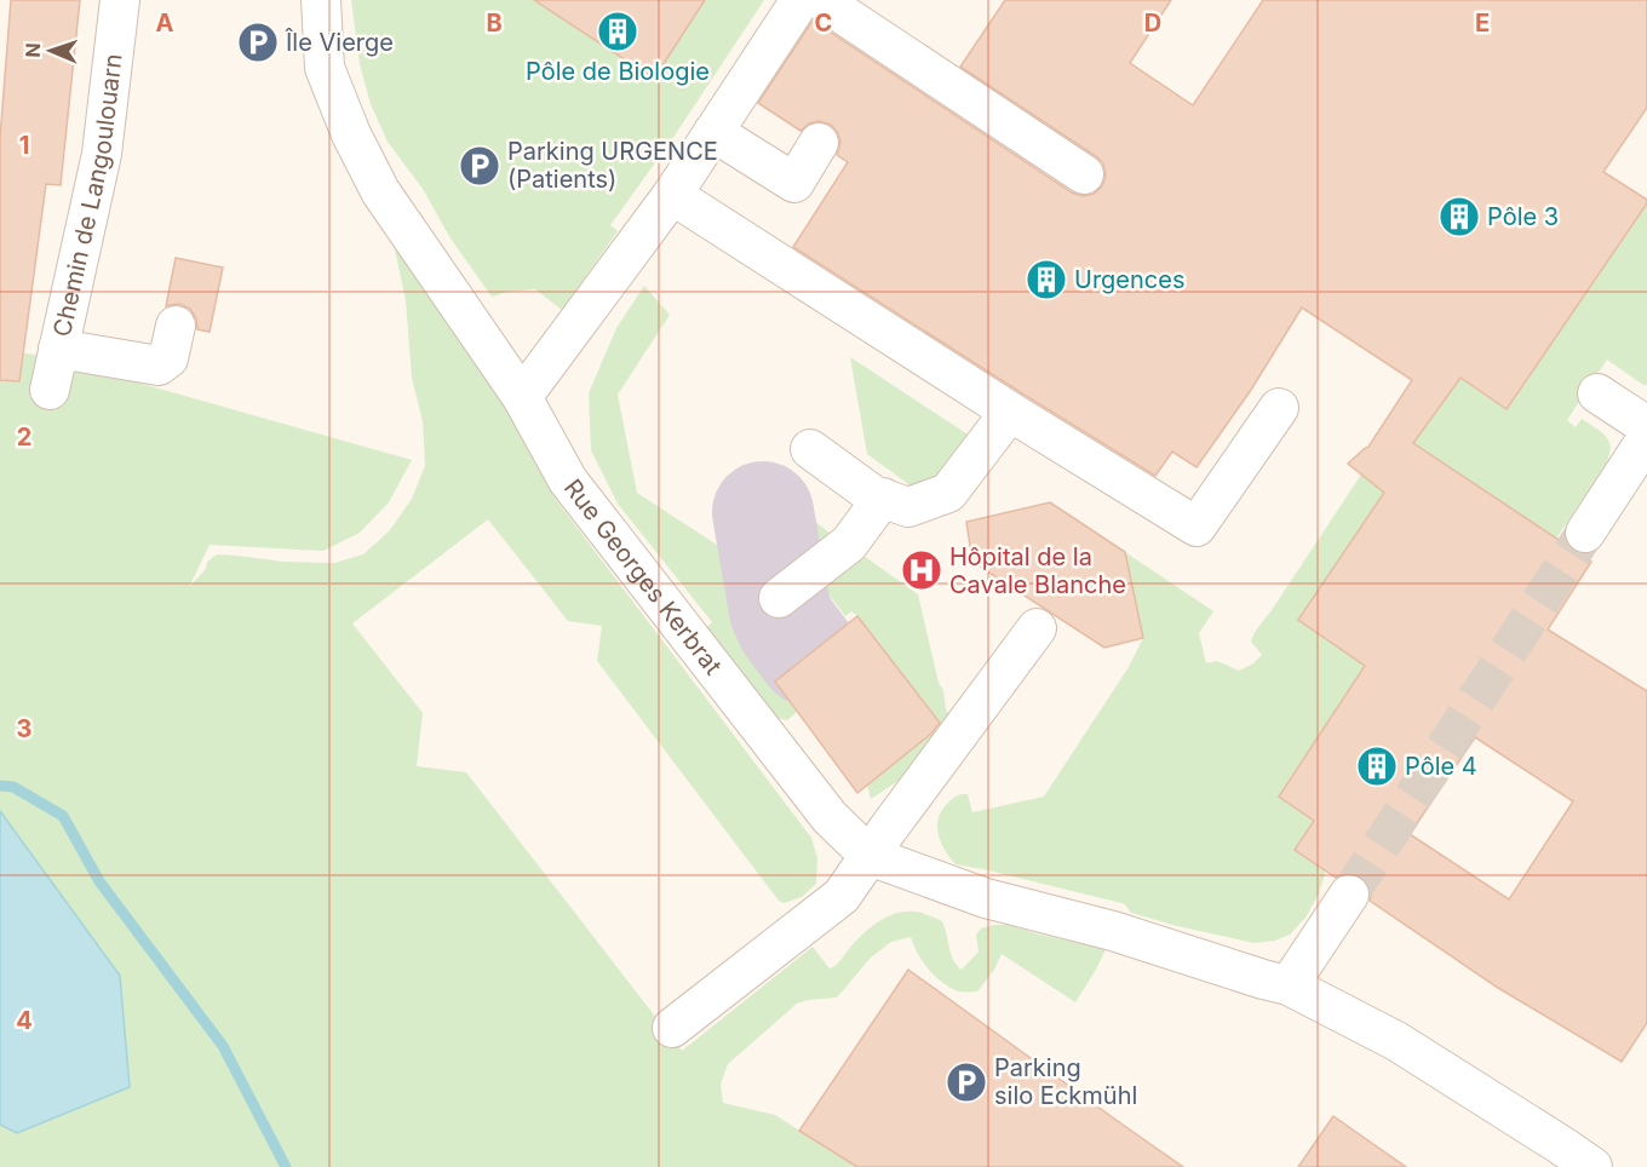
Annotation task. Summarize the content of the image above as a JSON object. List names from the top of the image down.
{
  "streets": {
    "lane": ["Chemin de Langoulouarn", "Rue Georges Kerbrat"]
  },
  "places": {
    "building": [
      "Pôle de Biologie",
      "Pôle 3",
      "Urgences",
      "Pôle 4"
    ],
    "parking": ["Île Vierge", "Parking URGENCE (Patients)", "Parking silo Eckmühl"],
    "hospital": ["Hôpital de la Cavale Blanche"]
  },
  "north": "left",
  "grid": {
    "columns": [
      "A",
      "B",
      "C",
      "D",
      "E"
    ],
    "rows": [
      "1",
      "2",
      "3",
      "4"
    ]
  }
}
